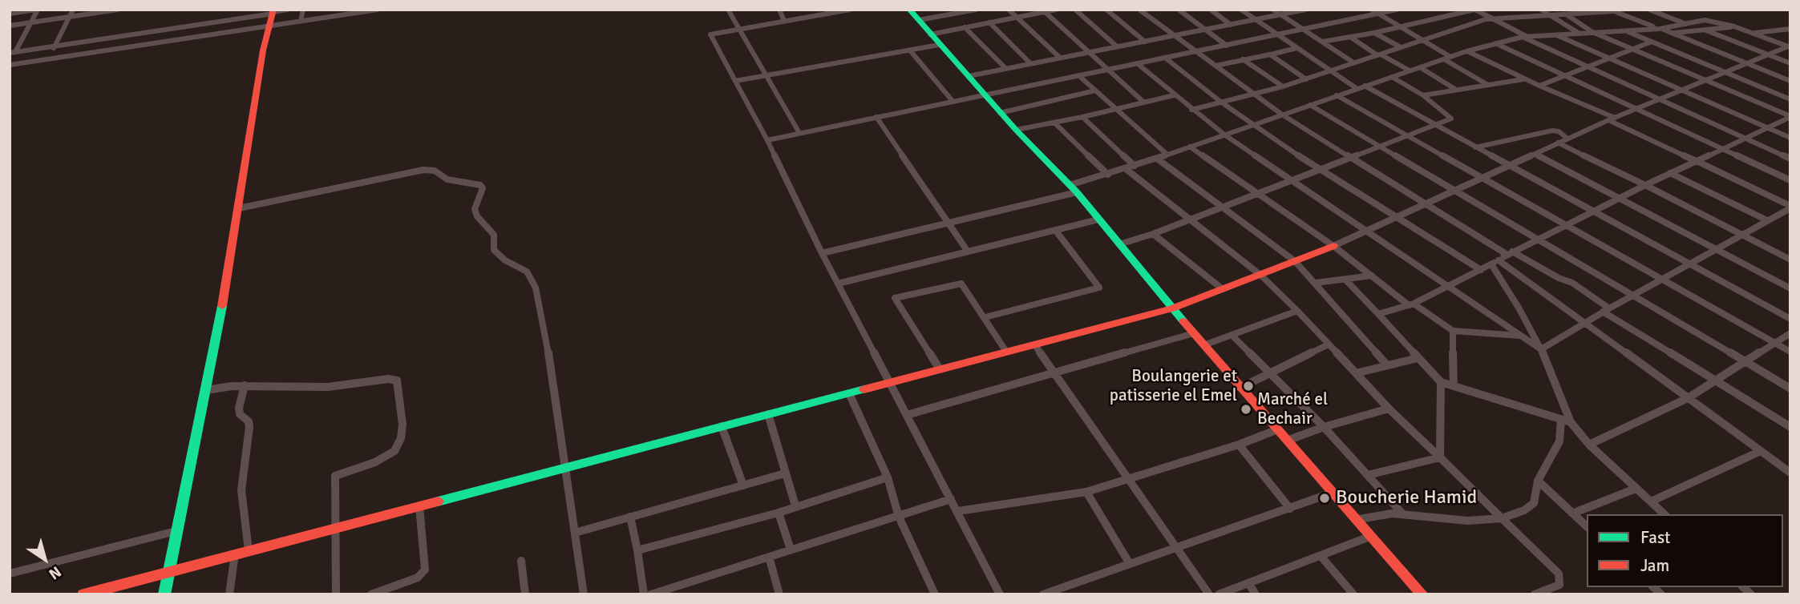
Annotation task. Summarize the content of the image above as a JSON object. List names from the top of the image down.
{
  "places": ["Boulangerie et patisserie el Emel", "Marché el Bechair", "Boucherie Hamid"],
  "legend": ["Fast", "Jam"],
  "north": "bottom right"
}
